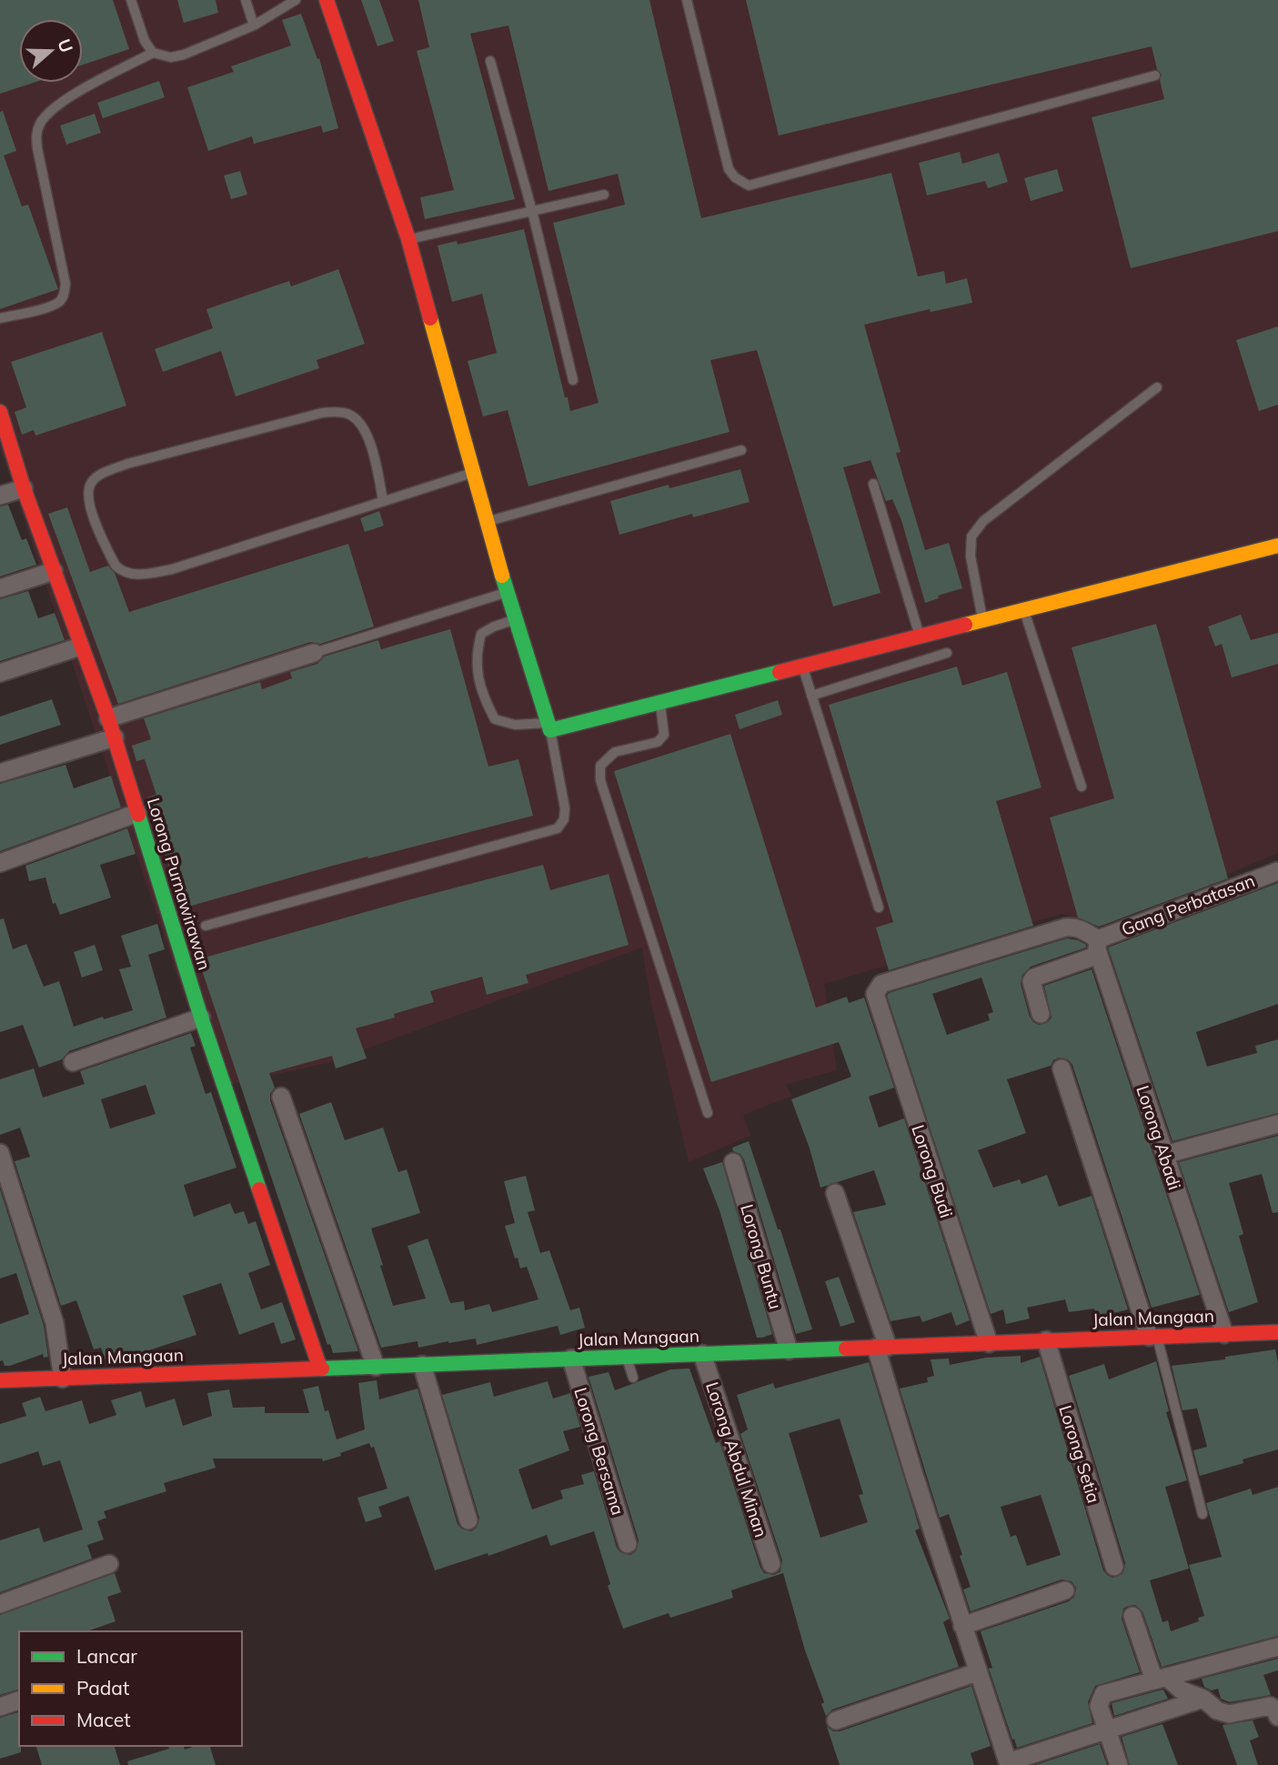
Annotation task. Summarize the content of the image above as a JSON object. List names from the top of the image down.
{
  "streets": {
    "street": [
      "Lorong Purnawirawan",
      "Gang Perbatasan",
      "Lorong Abadi",
      "Lorong Budi",
      "Lorong Buntu",
      "Jalan Mangaan",
      "Lorong Bersama",
      "Lorong Setia",
      "Lorong Abdul Minan"
    ]
  },
  "crossings": [
    ["Lorong Purnawirawan", "Jalan Mangaan"],
    ["Gang Perbatasan", "Lorong Abadi"],
    ["Gang Perbatasan", "Lorong Budi"],
    ["Lorong Abadi", "Lorong Budi"],
    ["Lorong Abadi", "Jalan Mangaan"],
    ["Lorong Budi", "Jalan Mangaan"],
    ["Lorong Buntu", "Jalan Mangaan"],
    ["Jalan Mangaan", "Lorong Bersama"],
    ["Jalan Mangaan", "Lorong Setia"],
    ["Jalan Mangaan", "Lorong Abdul Minan"]
  ],
  "legend": ["Lancar", "Padat", "Macet"],
  "north": "right"
}
